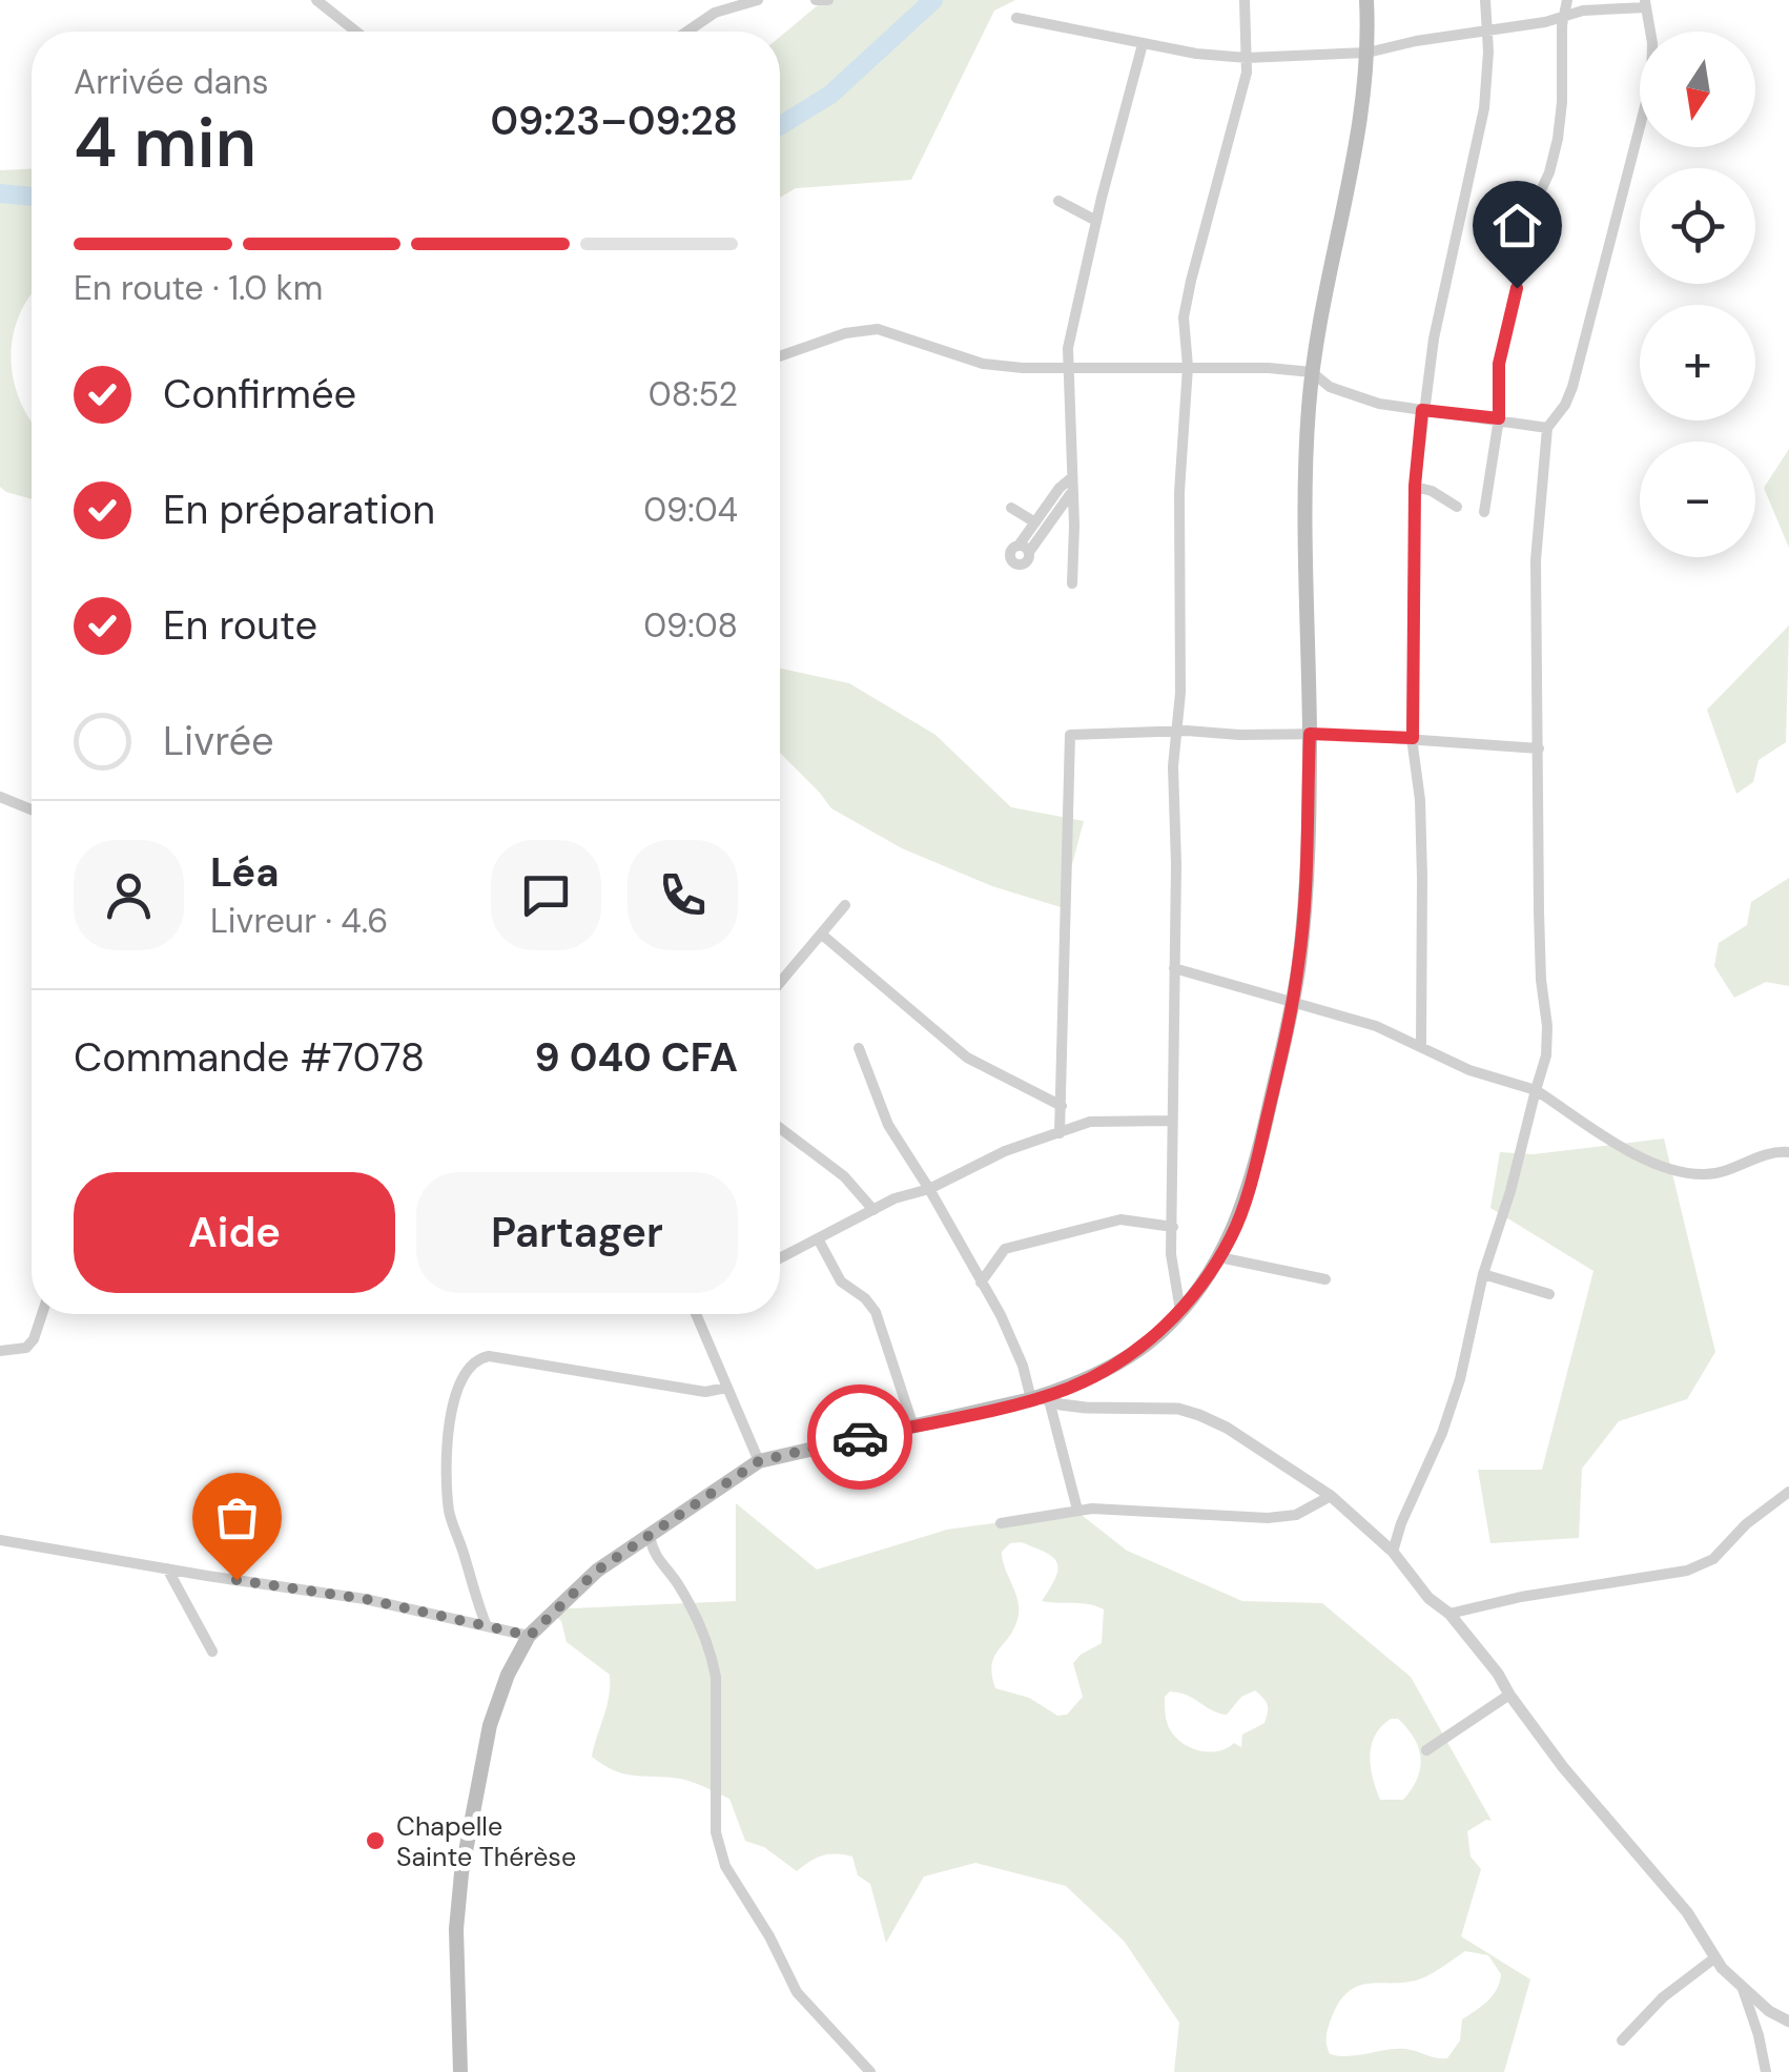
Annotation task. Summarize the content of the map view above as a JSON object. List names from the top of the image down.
{
  "places": ["Chapelle Sainte Thérèse"],
  "north": "bottom",
  "page": {
    "map_buttons": ["+", "−"],
    "heading": ["4 min", "Arrivée dans", "09:23–09:28"],
    "panel": [
      "Léa",
      "Livreur · 4.6",
      "Commande #7078",
      "9 040 CFA"
    ],
    "bar": "En route · 1.0 km",
    "list": [
      ["Confirmée", "08:52"],
      ["En préparation", "09:04"],
      ["En route", "09:08"],
      "Livrée"
    ],
    "buttons": ["Aide", "Partager"]
  }
}
